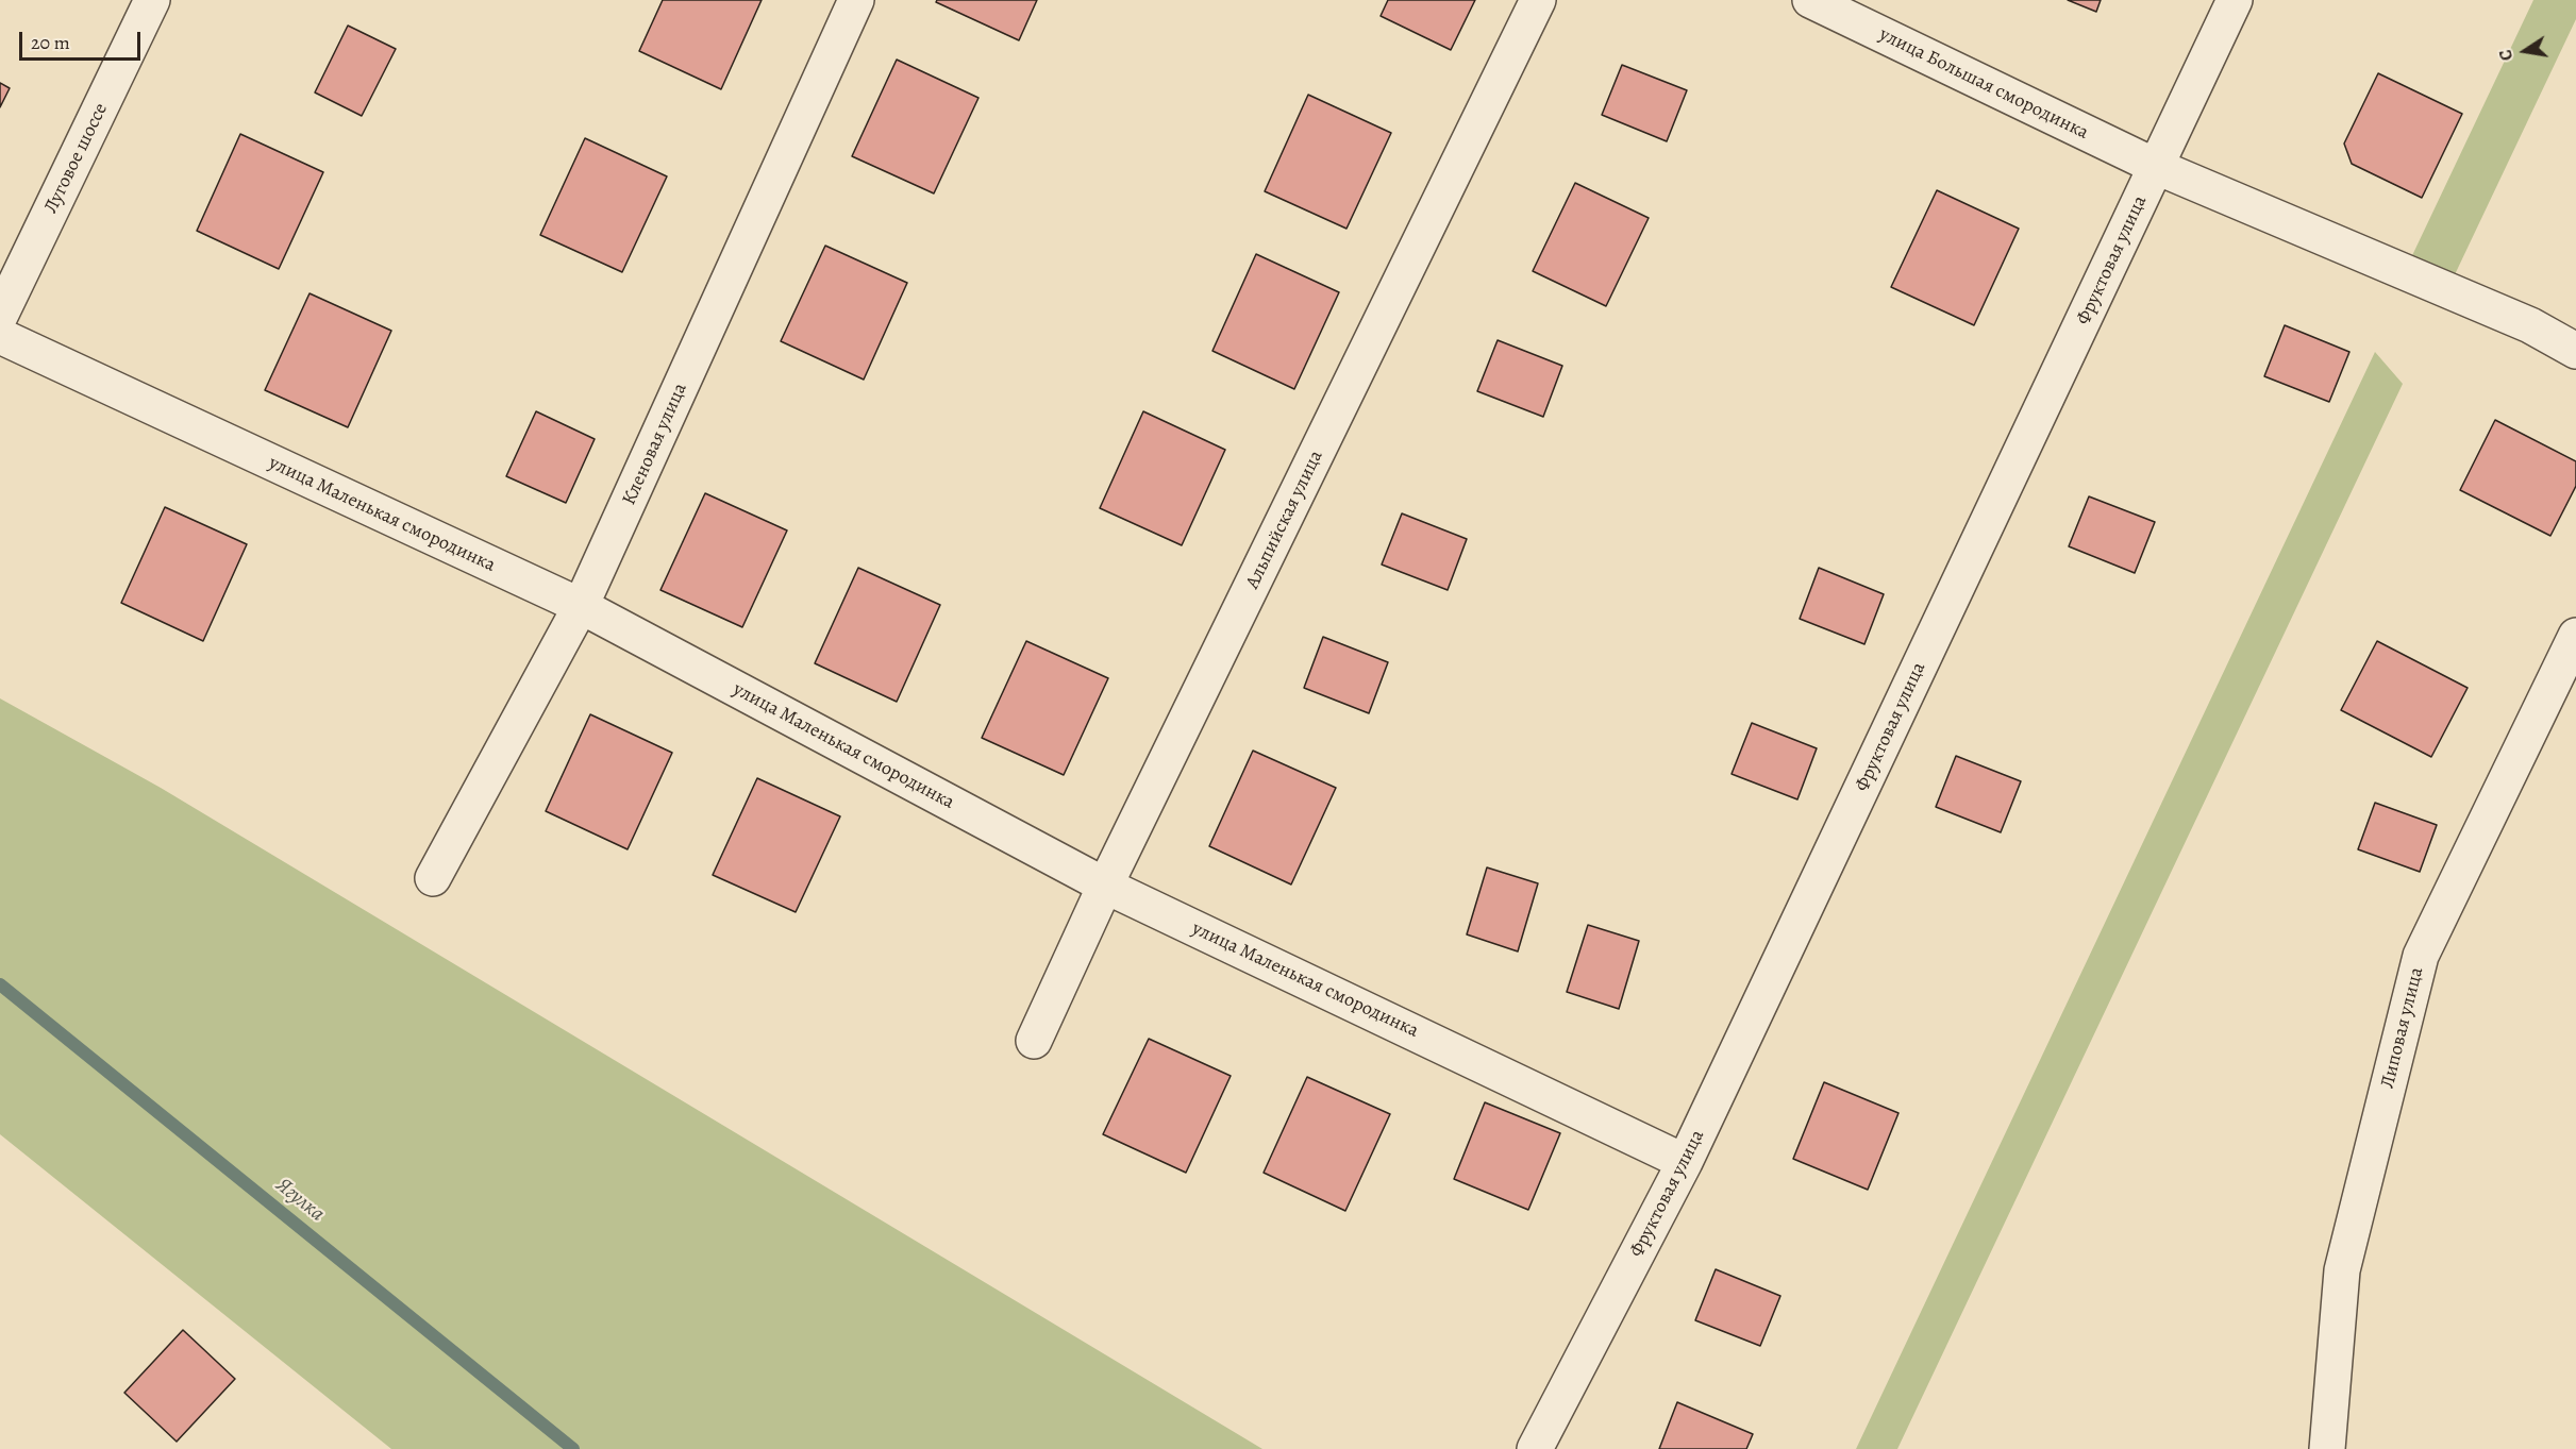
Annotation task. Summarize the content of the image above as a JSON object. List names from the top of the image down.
{
  "streets": {
    "street": [
      "улица Большая смородинка",
      "Луговое шоссе",
      "Фруктовая улица",
      "Кленовая улица",
      "улица Маленькая смородинка",
      "Альпийская улица",
      "Липовая улица"
    ]
  },
  "crossings": [
    ["улица Большая смородинка", "Фруктовая улица"],
    ["Фруктовая улица", "улица Маленькая смородинка"],
    ["Кленовая улица", "улица Маленькая смородинка"],
    ["улица Маленькая смородинка", "Альпийская улица"]
  ],
  "water": ["Ягулка"],
  "scale_bar": "20 m",
  "north": "left"
}
